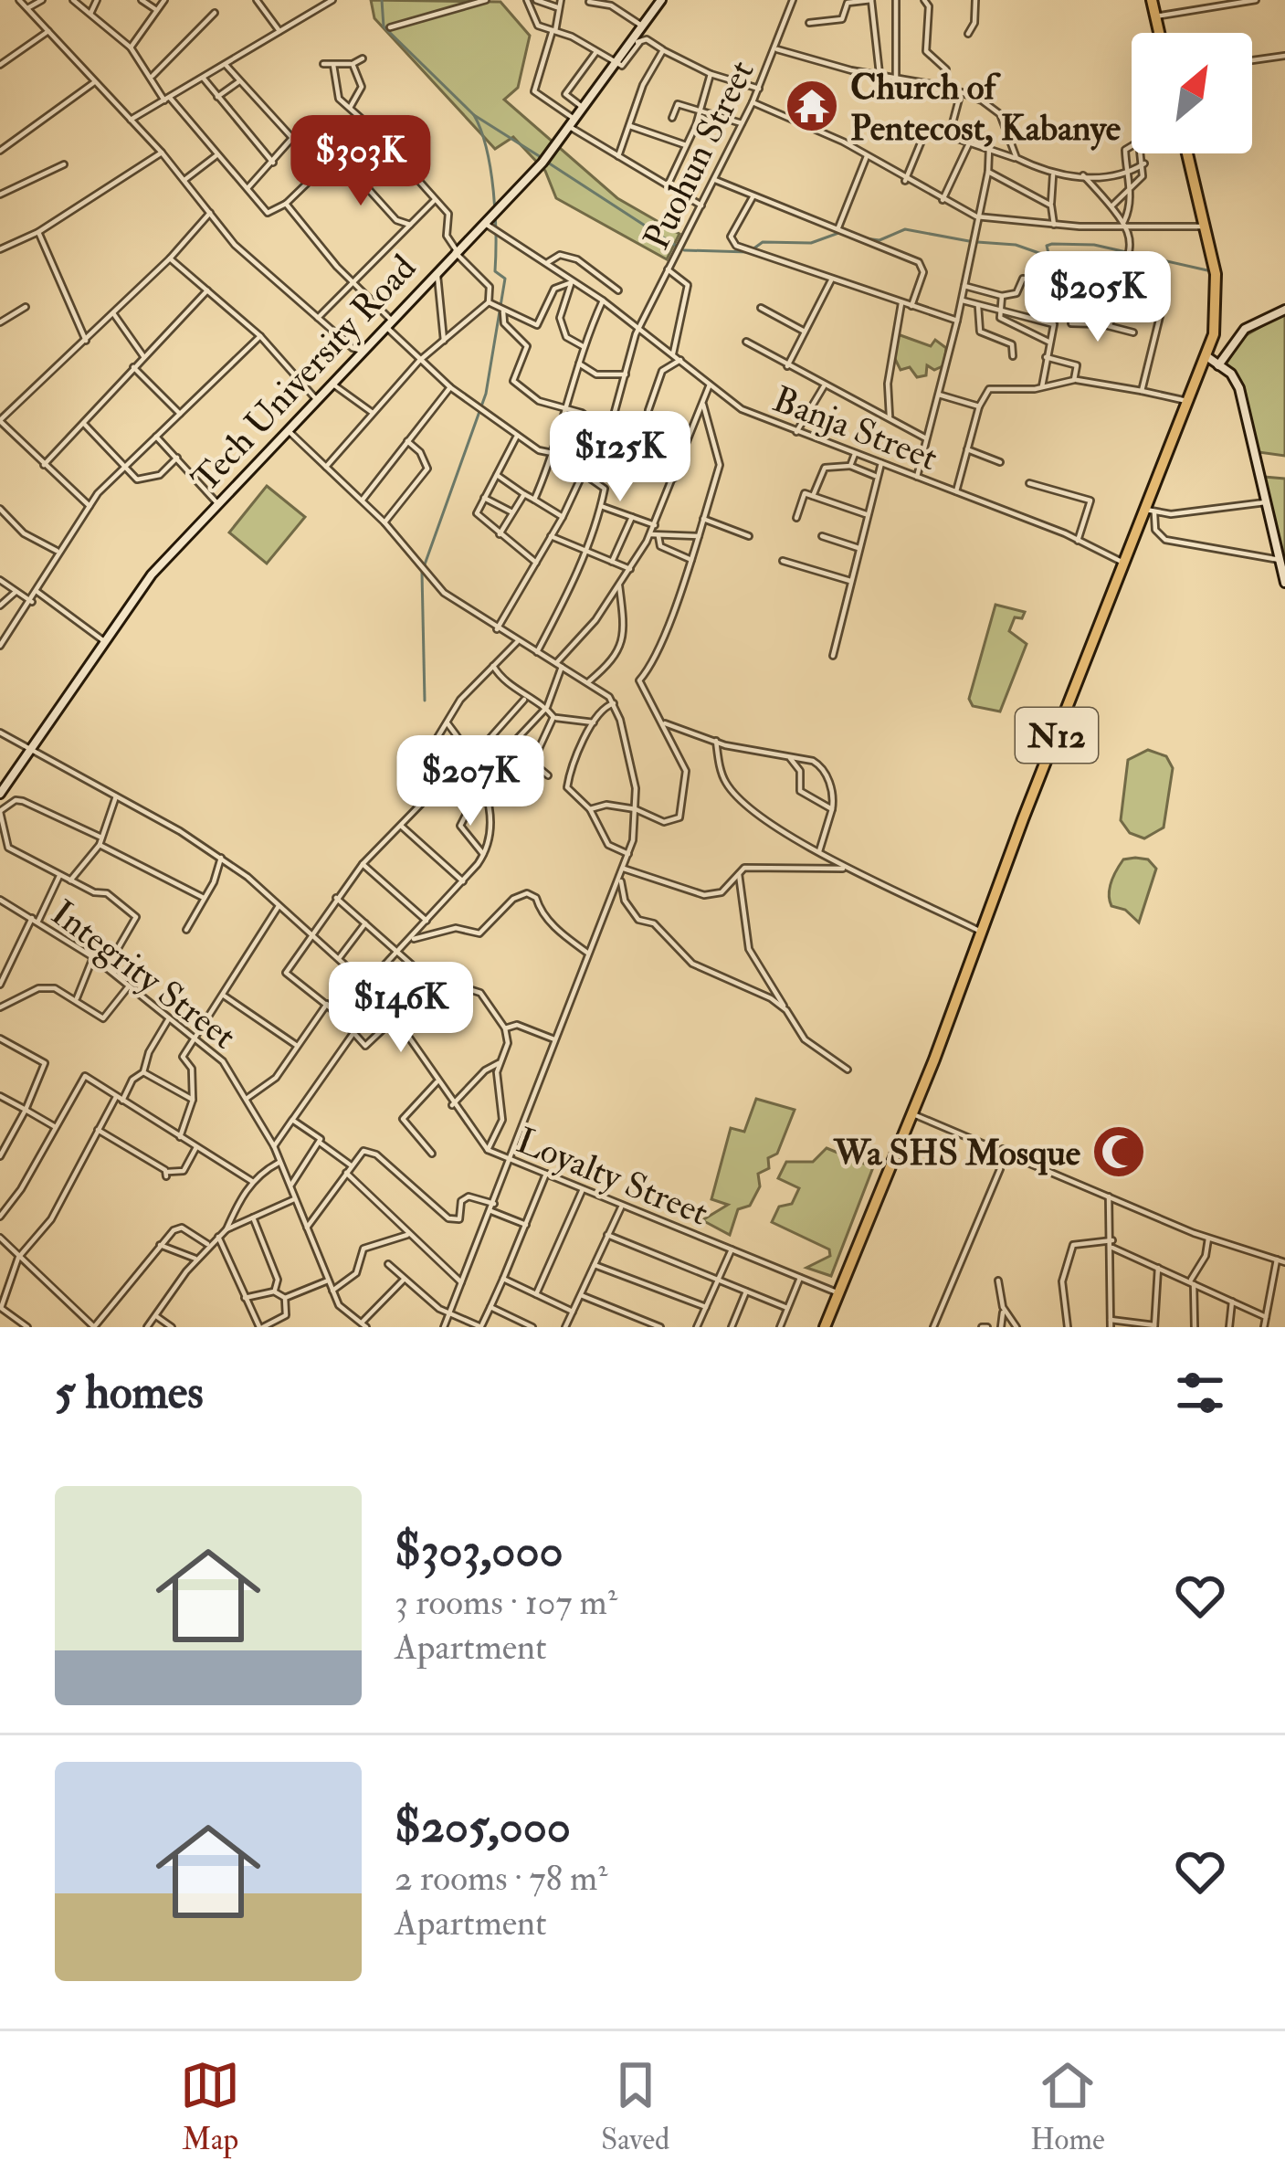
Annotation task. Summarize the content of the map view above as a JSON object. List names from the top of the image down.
{
  "streets": {
    "highway": ["N12"],
    "street": [
      "Puohun Street",
      "Tech University Road",
      "Banja Street",
      "Integrity Street",
      "Loyalty Street"
    ]
  },
  "crossings": [
    ["Puohun Street", "Banja Street"],
    ["Tech University Road", "Banja Street"],
    ["Tech University Road", "Loyalty Street"],
    ["Banja Street", "N12"],
    ["N12", "Loyalty Street"]
  ],
  "places": {
    "temple": ["Church of Pentecost, Kabanye"],
    "mosque": ["Wa SHS Mosque"]
  },
  "north": "top right",
  "page": {
    "price": [
      "$303K",
      "$205K",
      "$125K",
      "$207K",
      "$146K"
    ],
    "heading": "5 homes",
    "list": [
      {
        "name": "$303,000",
        "note": "3 rooms · 107 m² · Apartment"
      },
      {
        "name": "$205,000",
        "note": "2 rooms · 78 m² · Apartment"
      }
    ],
    "tabs": ["Map", "Saved", "Home"]
  }
}
